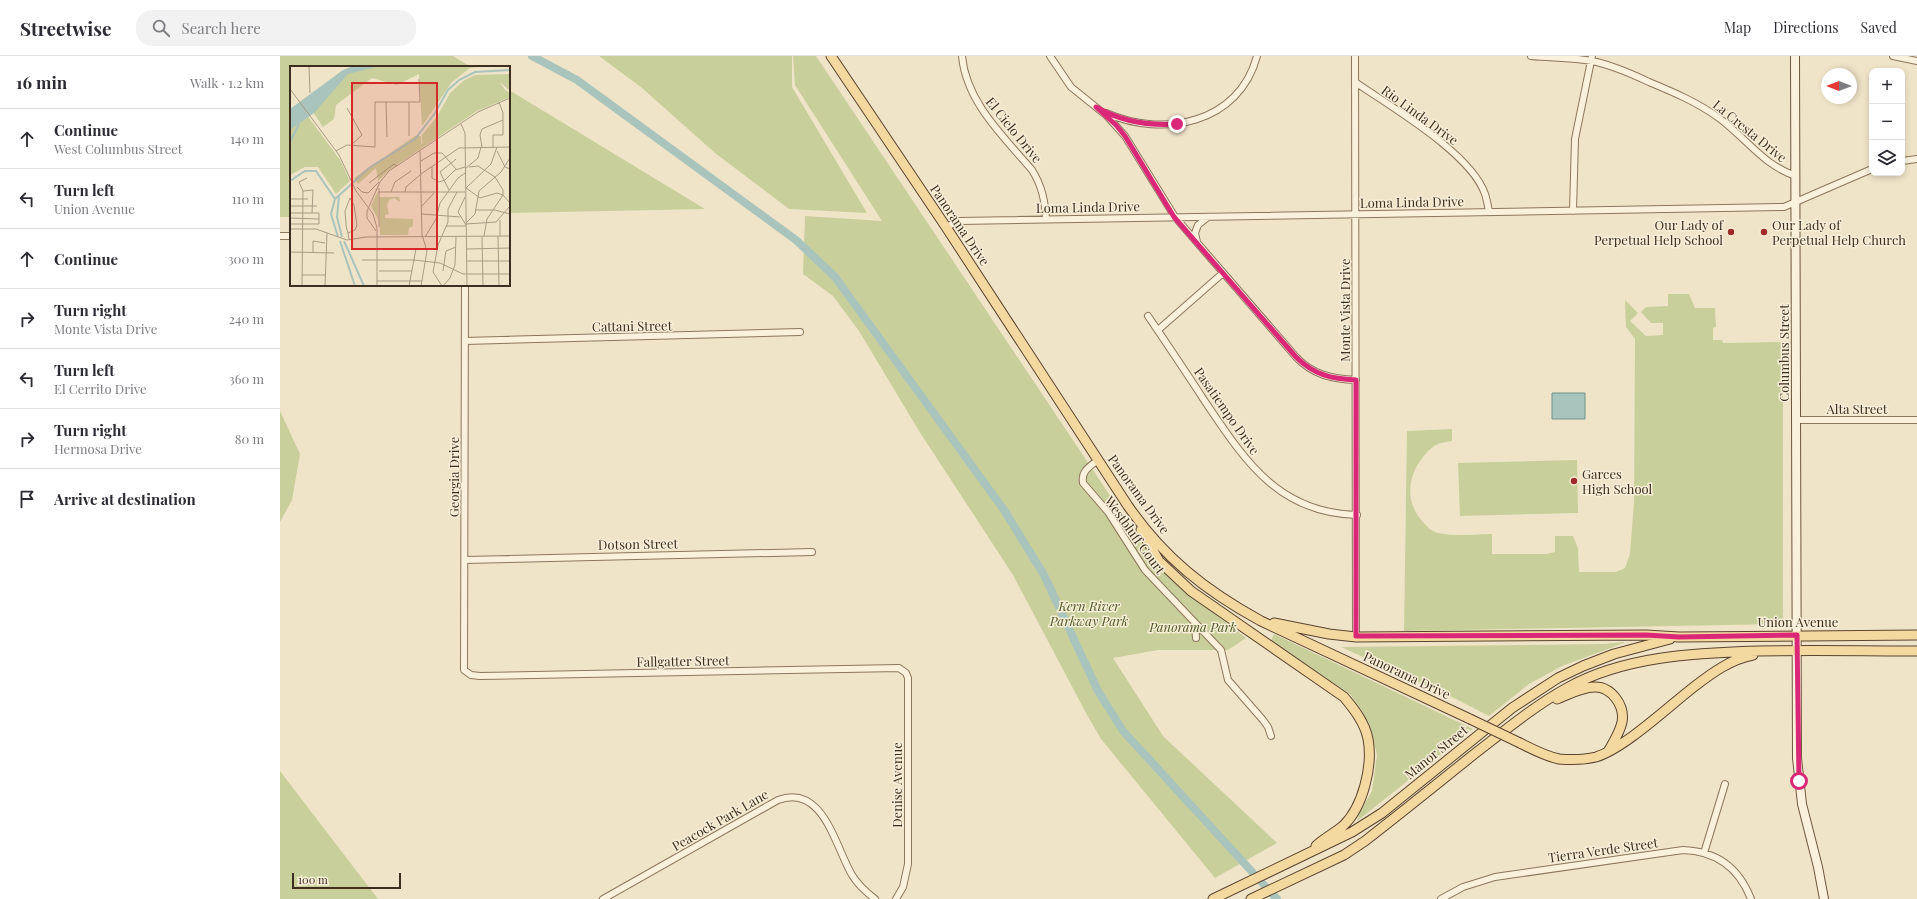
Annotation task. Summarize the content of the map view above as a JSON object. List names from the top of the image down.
{
  "streets": {
    "main road": [
      "Panorama Drive",
      "Columbus Street",
      "Union Avenue",
      "Manor Street"
    ],
    "street": [
      "Rio Linda Drive",
      "El Cielo Drive",
      "La Cresta Drive",
      "Loma Linda Drive",
      "Monte Vista Drive",
      "Cattani Street",
      "Alta Street",
      "Pasatiempo Drive",
      "Georgia Drive",
      "Westbluff Court",
      "Dotson Street",
      "Fallgatter Street",
      "Denise Avenue",
      "Peacock Park Lane",
      "Tierra Verde Street"
    ]
  },
  "crossings": [
    ["Rio Linda Drive", "Loma Linda Drive"],
    ["Rio Linda Drive", "Monte Vista Drive"],
    ["El Cielo Drive", "Loma Linda Drive"],
    ["La Cresta Drive", "Columbus Street"],
    ["Loma Linda Drive", "Panorama Drive"],
    ["Loma Linda Drive", "Monte Vista Drive"],
    ["Loma Linda Drive", "Columbus Street"],
    ["Panorama Drive", "Westbluff Court"],
    ["Panorama Drive", "Manor Street"],
    ["Monte Vista Drive", "Pasatiempo Drive"],
    ["Cattani Street", "Georgia Drive"],
    ["Columbus Street", "Alta Street"],
    ["Columbus Street", "Union Avenue"],
    ["Georgia Drive", "Dotson Street"],
    ["Georgia Drive", "Fallgatter Street"],
    ["Union Avenue", "Manor Street"],
    ["Fallgatter Street", "Denise Avenue"]
  ],
  "parks": ["Kern River Parkway Park", "Panorama Park"],
  "places": ["Our Lady of Perpetual Help School", "Our Lady of Perpetual Help Church", "Garces High School"],
  "scale_bar": "100 m",
  "north": "left",
  "page": {
    "header": "Streetwise",
    "search": "Search here",
    "nav": ["Map", "Directions", "Saved"],
    "heading": ["16 min", "Walk · 1.2 km"],
    "map_buttons": ["+", "−"],
    "list": [
      ["Continue", "West Columbus Street", "140 m"],
      ["Turn left", "Union Avenue", "110 m"],
      ["Continue", "300 m"],
      ["Turn right", "Monte Vista Drive", "240 m"],
      ["Turn left", "El Cerrito Drive", "360 m"],
      ["Turn right", "Hermosa Drive", "80 m"],
      "Arrive at destination"
    ],
    "scale": "100 m"
  }
}
